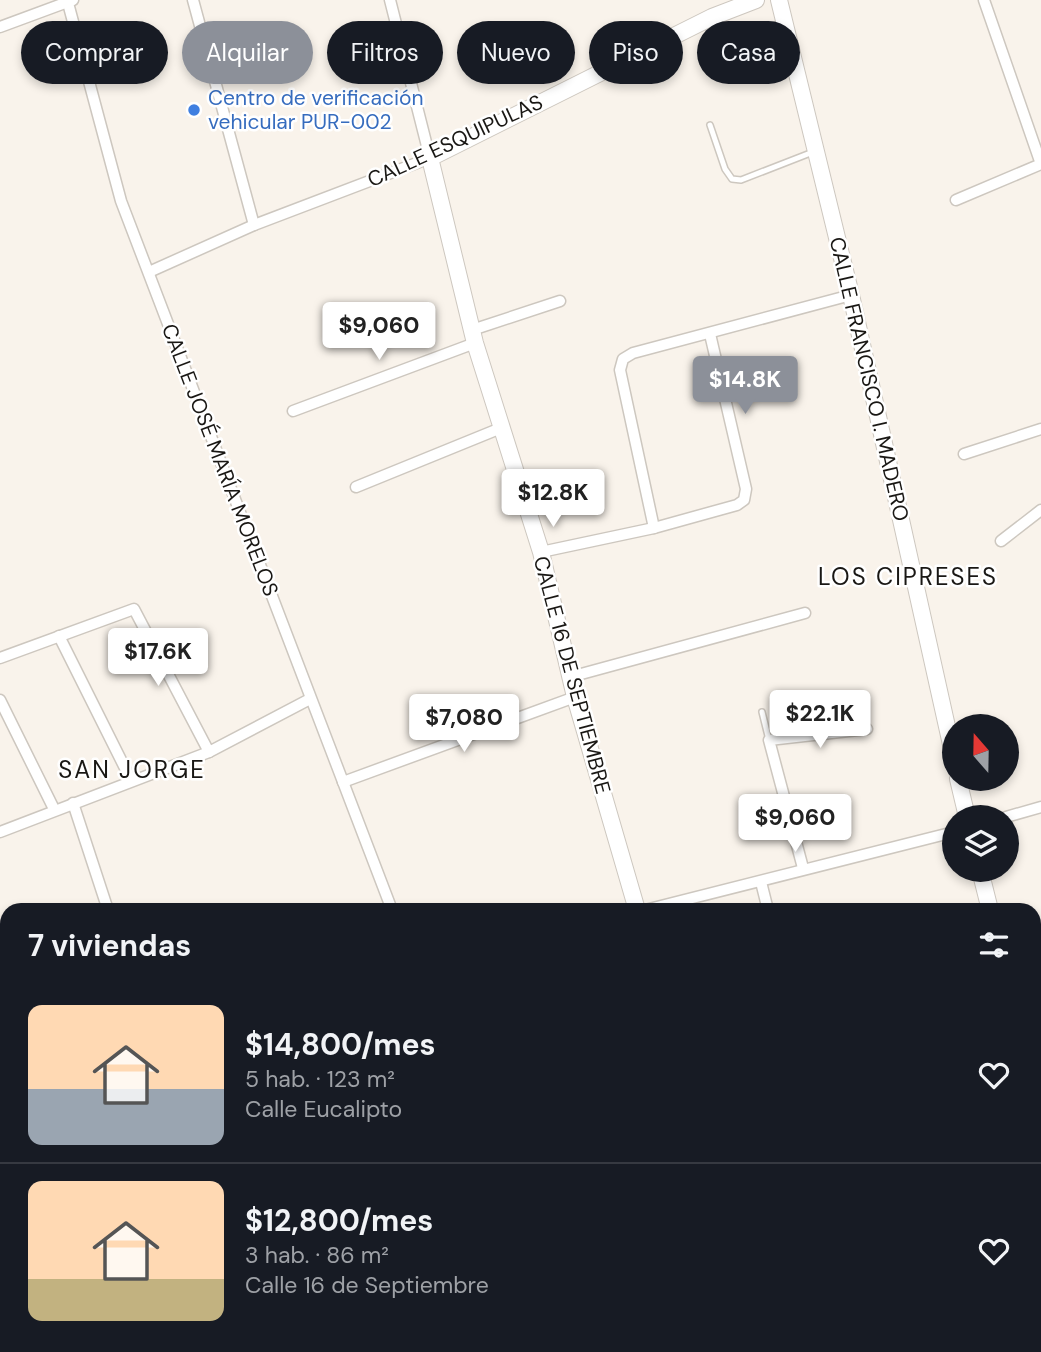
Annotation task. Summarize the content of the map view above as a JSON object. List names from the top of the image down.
{
  "streets": {
    "street": [
      "CALLE ESQUIPULAS",
      "CALLE FRANCISCO I. MADERO",
      "CALLE JOSÉ MARÍA MORELOS",
      "CALLE 16 DE SEPTIEMBRE"
    ]
  },
  "crossings": [
    ["CALLE ESQUIPULAS", "CALLE JOSÉ MARÍA MORELOS"],
    ["CALLE ESQUIPULAS", "CALLE 16 DE SEPTIEMBRE"]
  ],
  "districts": ["LOS CIPRESES", "SAN JORGE"],
  "places": ["Centro de verificación vehicular PUR-002"],
  "north": "top",
  "page": {
    "chip": [
      "Comprar",
      "Alquilar",
      "Filtros",
      "Nuevo",
      "Piso",
      "Casa"
    ],
    "price": [
      "$9,060",
      "$14.8K",
      "$12.8K",
      "$17.6K",
      "$22.1K",
      "$7,080",
      "$9,060"
    ],
    "heading": "7 viviendas",
    "list": [
      {
        "name": "$14,800/mes",
        "note": "5 hab. · 123 m² · Calle Eucalipto"
      },
      {
        "name": "$12,800/mes",
        "note": "3 hab. · 86 m² · Calle 16 de Septiembre"
      }
    ]
  }
}
